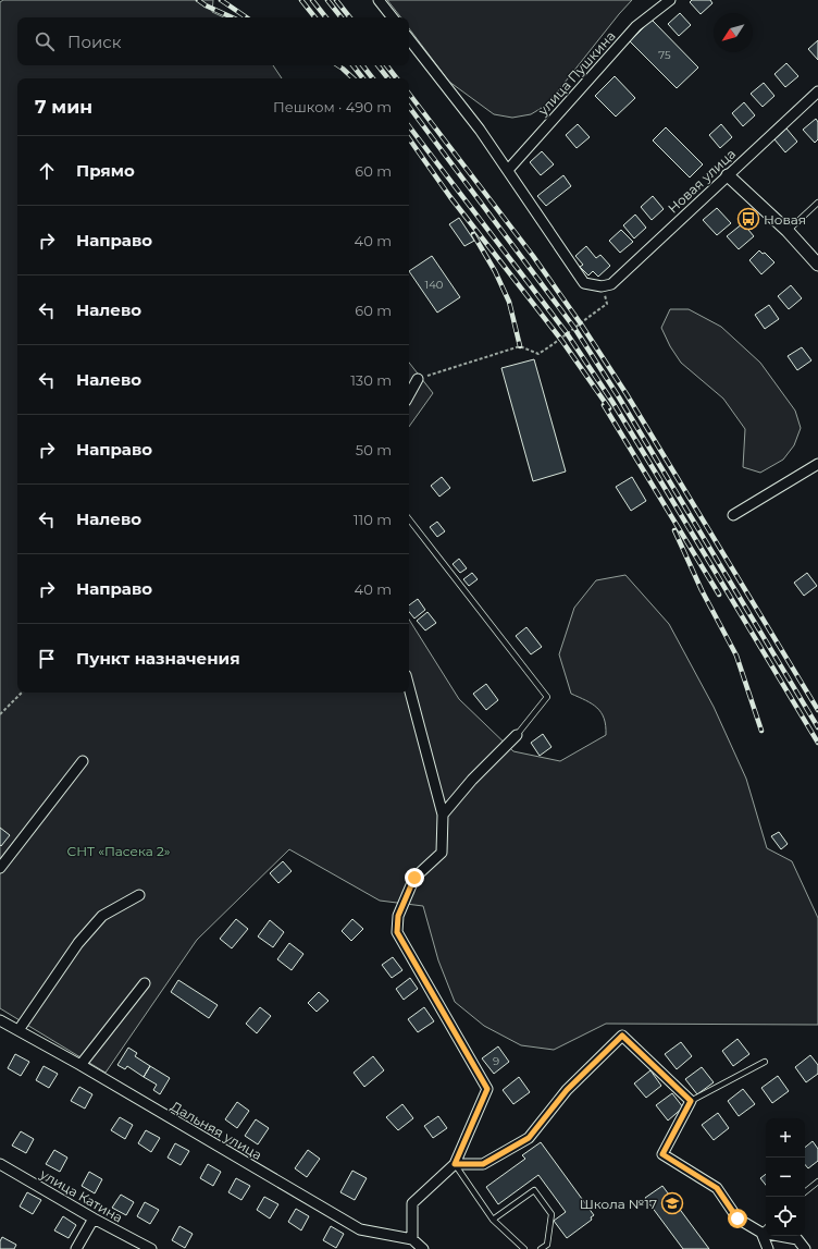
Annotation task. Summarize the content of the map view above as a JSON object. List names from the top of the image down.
{
  "streets": {
    "street": [
      "улица Пушкина",
      "Новая улица",
      "Дальняя улица",
      "улица Катина"
    ]
  },
  "parks": ["СНТ «Пасека 2»"],
  "places": {
    "bus stop": ["Новая"],
    "school or university": ["Школа №17"]
  },
  "house_numbers": ["75", "140", "9"],
  "north": "bottom left",
  "page": {
    "search": "Поиск",
    "heading": ["7 мин", "Пешком · 490 m"],
    "list": [
      ["Прямо", "60 m"],
      ["Направо", "40 m"],
      ["Налево", "60 m"],
      ["Налево", "130 m"],
      ["Направо", "50 m"],
      ["Налево", "110 m"],
      ["Направо", "40 m"],
      "Пункт назначения"
    ],
    "map_buttons": ["+", "−"]
  }
}
